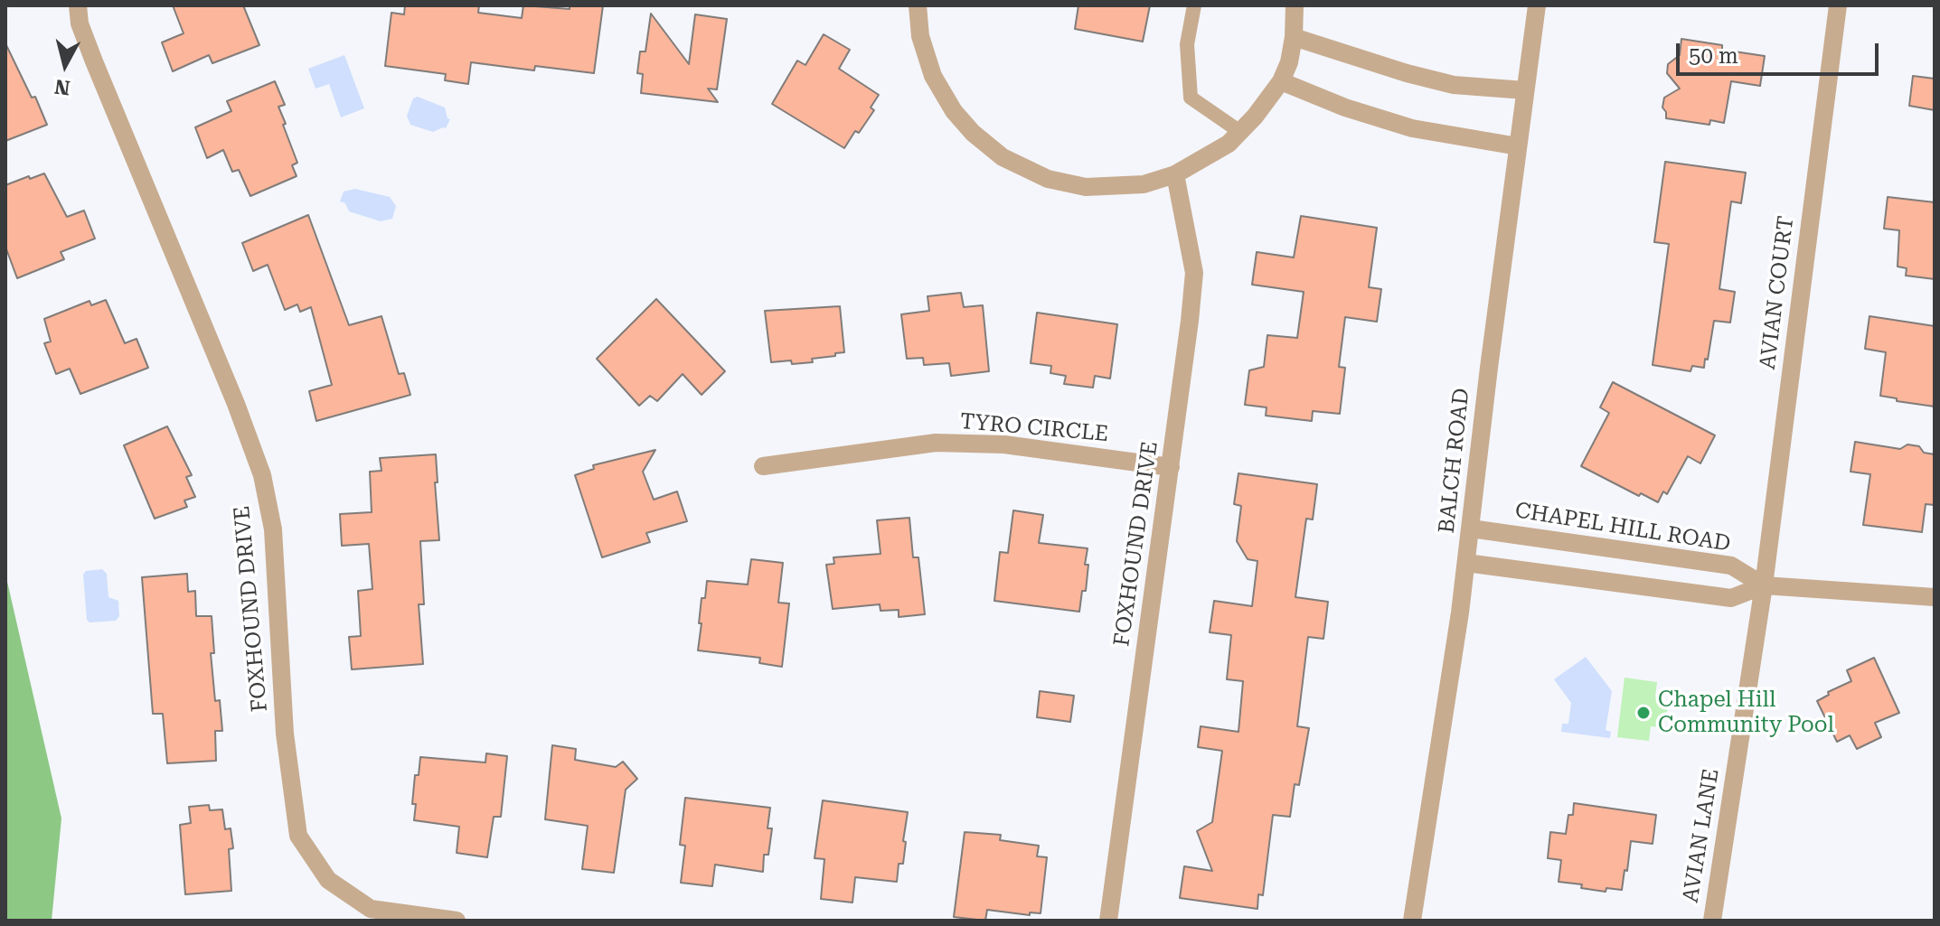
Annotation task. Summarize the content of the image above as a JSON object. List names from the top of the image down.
{
  "streets": {
    "street": [
      "AVIAN COURT",
      "TYRO CIRCLE",
      "BALCH ROAD",
      "CHAPEL HILL ROAD",
      "FOXHOUND DRIVE",
      "AVIAN LANE"
    ]
  },
  "crossings": [
    ["AVIAN COURT", "CHAPEL HILL ROAD"],
    ["AVIAN COURT", "AVIAN LANE"],
    ["TYRO CIRCLE", "FOXHOUND DRIVE"],
    ["BALCH ROAD", "CHAPEL HILL ROAD"],
    ["CHAPEL HILL ROAD", "AVIAN LANE"]
  ],
  "places": ["Chapel Hill Community Pool"],
  "scale_bar": "50 m",
  "north": "bottom"
}
